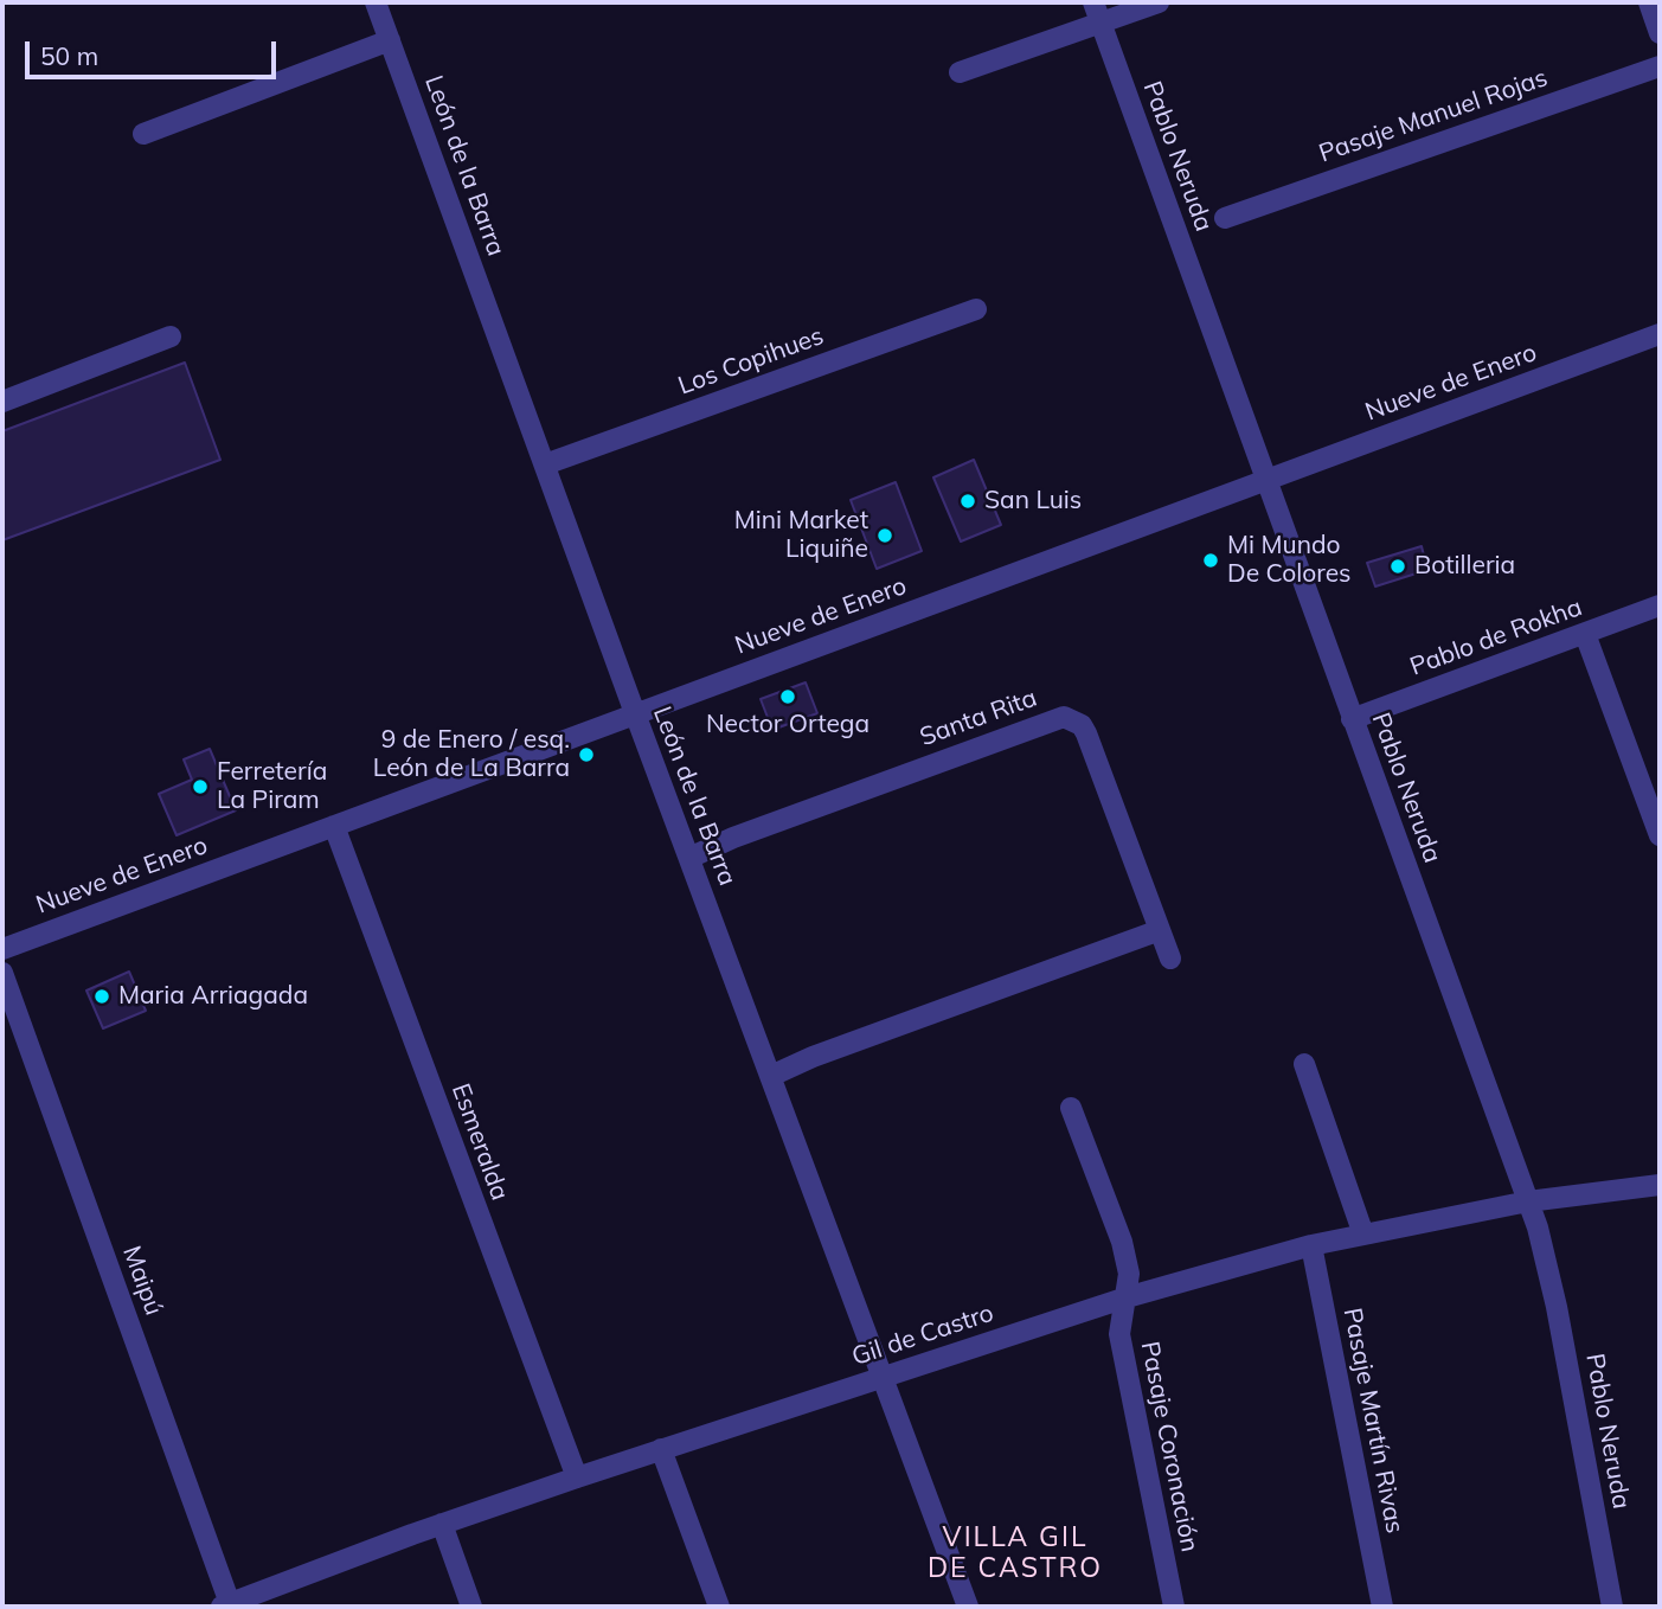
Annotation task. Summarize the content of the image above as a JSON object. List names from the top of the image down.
{
  "streets": {
    "street": [
      "Pasaje Manuel Rojas",
      "Pablo Neruda",
      "León de la Barra",
      "Los Copihues",
      "Nueve de Enero",
      "Pablo de Rokha",
      "Santa Rita",
      "Esmeralda",
      "Maipú",
      "Gil de Castro",
      "Pasaje Martín Rivas",
      "Pasaje Coronación"
    ]
  },
  "crossings": [
    ["Pablo Neruda", "Nueve de Enero"],
    ["Pablo Neruda", "Pablo de Rokha"],
    ["Pablo Neruda", "Gil de Castro"],
    ["León de la Barra", "Los Copihues"],
    ["León de la Barra", "Nueve de Enero"],
    ["León de la Barra", "Santa Rita"],
    ["León de la Barra", "Gil de Castro"],
    ["Nueve de Enero", "Esmeralda"],
    ["Esmeralda", "Gil de Castro"],
    ["Maipú", "Gil de Castro"],
    ["Gil de Castro", "Pasaje Martín Rivas"],
    ["Gil de Castro", "Pasaje Coronación"]
  ],
  "districts": ["VILLA GIL DE CASTRO"],
  "places": [
    "San Luis",
    "Mini Market Liquiñe",
    "Mi Mundo De Colores",
    "Botilleria",
    "Nector Ortega",
    "9 de Enero / esq. León de La Barra",
    "Ferretería La Piram",
    "Maria Arriagada"
  ],
  "scale_bar": "50 m"
}
